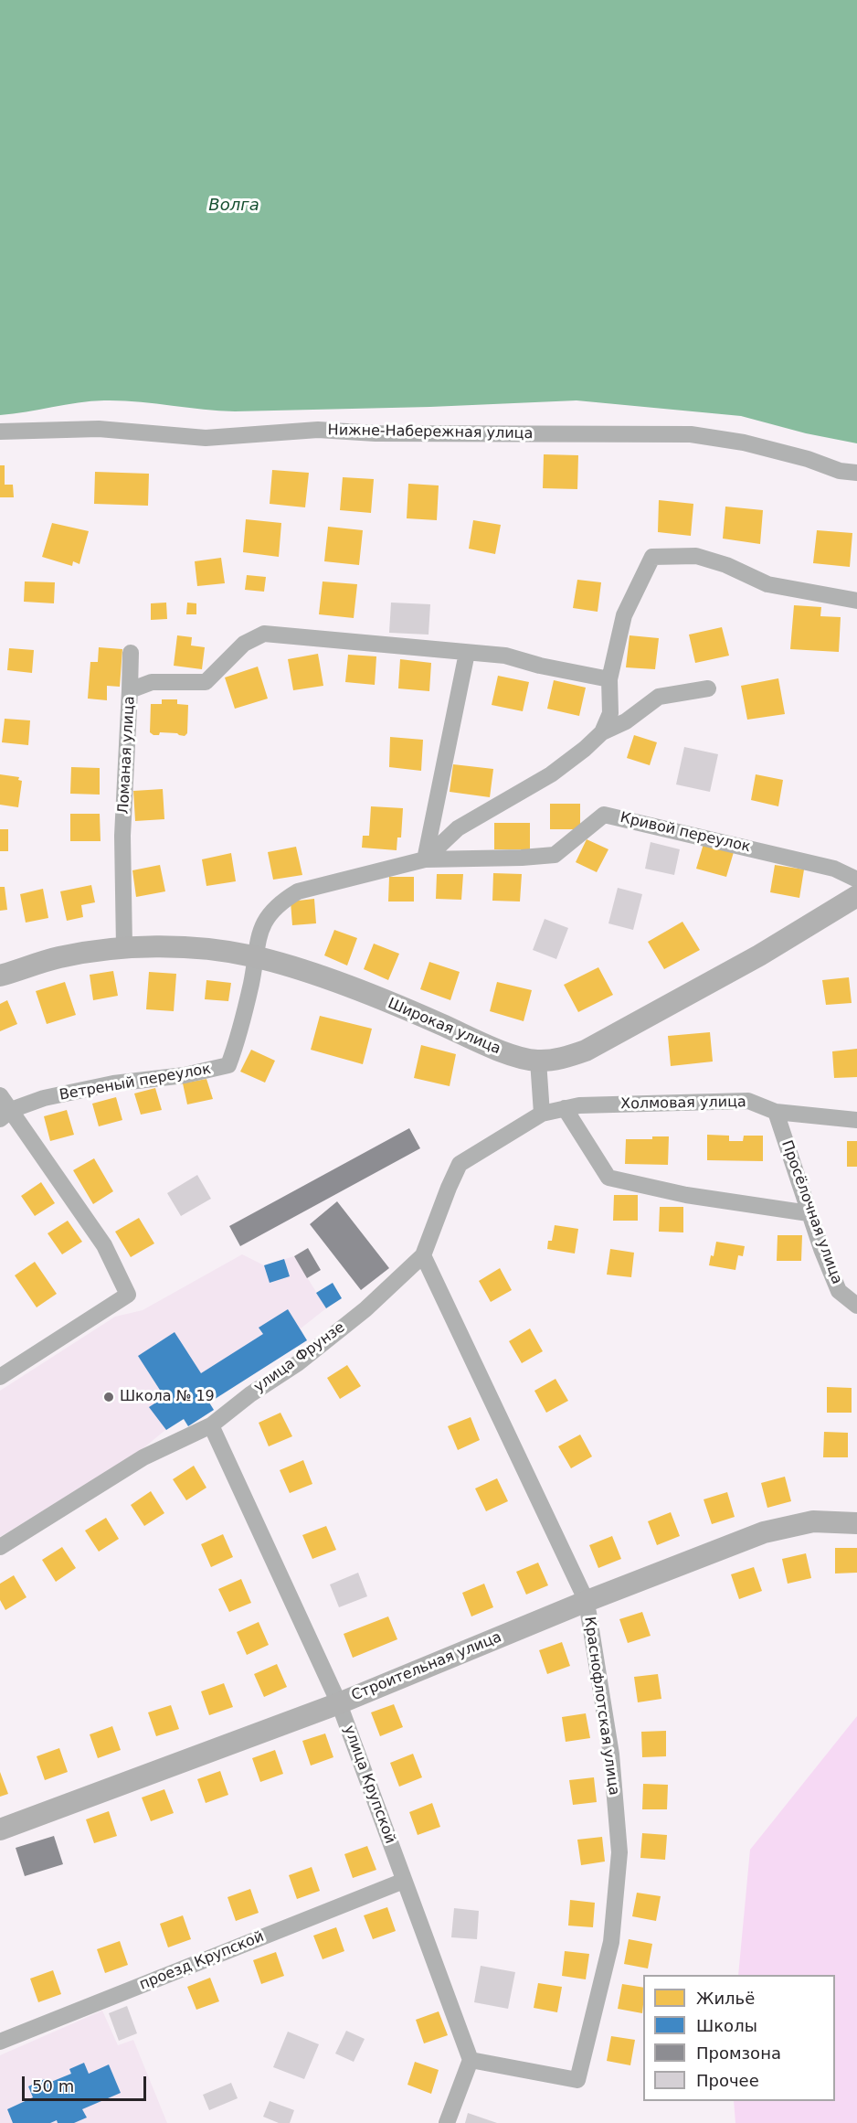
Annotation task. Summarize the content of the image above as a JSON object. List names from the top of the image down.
{
  "streets": {
    "street": [
      "Нижне-Набережная улица",
      "Ломаная улица",
      "Кривой переулок",
      "Широкая улица",
      "Ветреный переулок",
      "Холмовая улица",
      "Просёлочная улица",
      "улица Фрунзе",
      "Строительная улица",
      "Краснофлотская улица",
      "улица Крупской",
      "проезд Крупской"
    ]
  },
  "crossings": [
    ["Ломаная улица", "Широкая улица"],
    ["Кривой переулок", "Широкая улица"],
    ["Кривой переулок", "Ветреный переулок"],
    ["Широкая улица", "Ветреный переулок"],
    ["Холмовая улица", "Просёлочная улица"],
    ["Холмовая улица", "улица Фрунзе"],
    ["улица Фрунзе", "Краснофлотская улица"],
    ["улица Фрунзе", "улица Крупской"],
    ["Строительная улица", "Краснофлотская улица"],
    ["Строительная улица", "улица Крупской"],
    ["Краснофлотская улица", "улица Крупской"],
    ["улица Крупской", "проезд Крупской"]
  ],
  "water": ["Волга"],
  "places": ["Школа № 19"],
  "legend": [
    "Жильё",
    "Школы",
    "Промзона",
    "Прочее"
  ],
  "scale_bar": "50 m"
}
